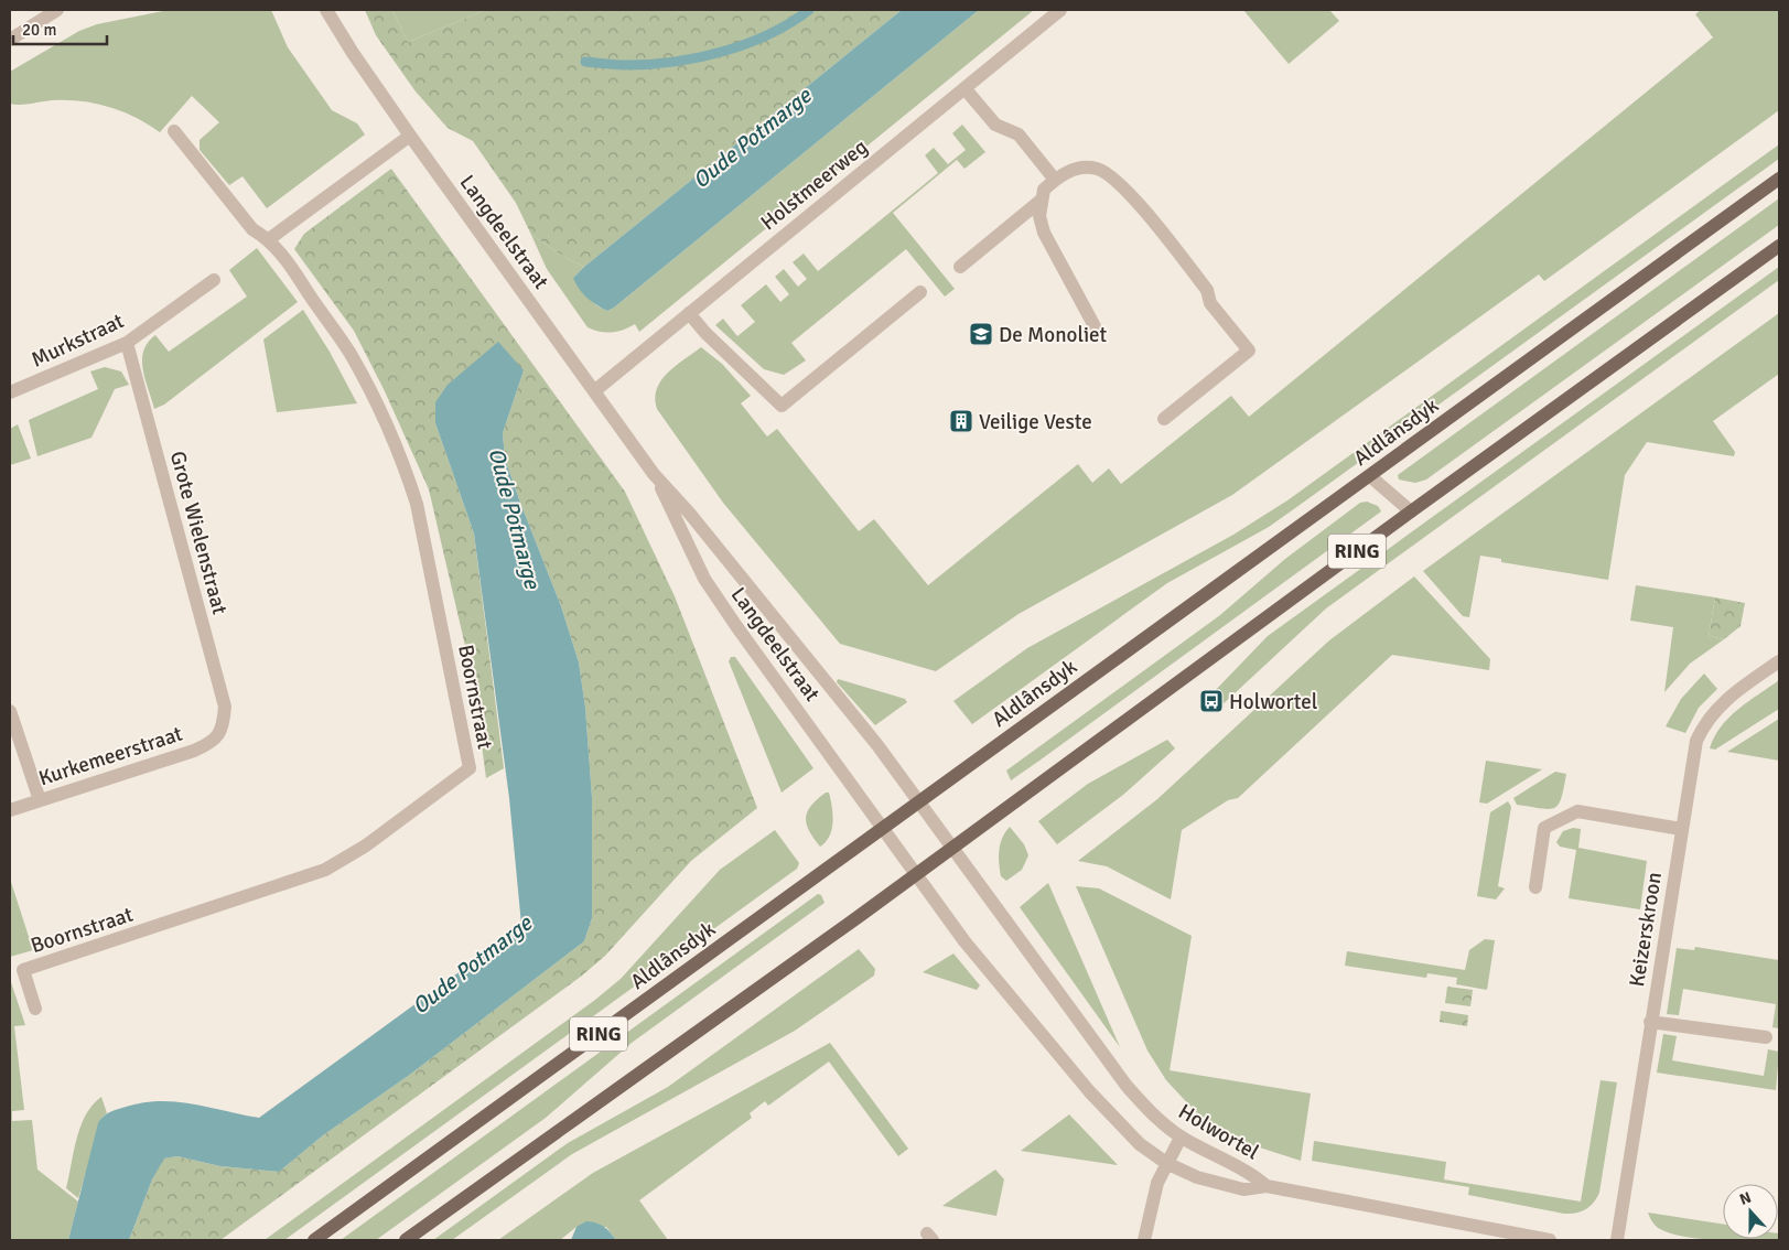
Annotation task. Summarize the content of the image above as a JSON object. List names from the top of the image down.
{
  "streets": {
    "main road": ["Aldlânsdyk", "RING"],
    "street": [
      "Holstmeerweg",
      "Langdeelstraat",
      "Murkstraat",
      "Grote Wielenstraat",
      "Boornstraat",
      "Kurkemeerstraat",
      "Keizerskroon",
      "Holwortel"
    ]
  },
  "crossings": [
    ["Holstmeerweg", "Langdeelstraat"],
    ["Langdeelstraat", "Aldlânsdyk"],
    ["Langdeelstraat", "RING"],
    ["Langdeelstraat", "Holwortel"],
    ["Murkstraat", "Grote Wielenstraat"],
    ["Grote Wielenstraat", "Kurkemeerstraat"],
    ["RING", "Holwortel"]
  ],
  "water": ["Oude Potmarge"],
  "places": {
    "school or university": ["De Monoliet"],
    "building": ["Veilige Veste"],
    "bus stop": ["Holwortel"]
  },
  "scale_bar": "20 m",
  "north": "top"
}
